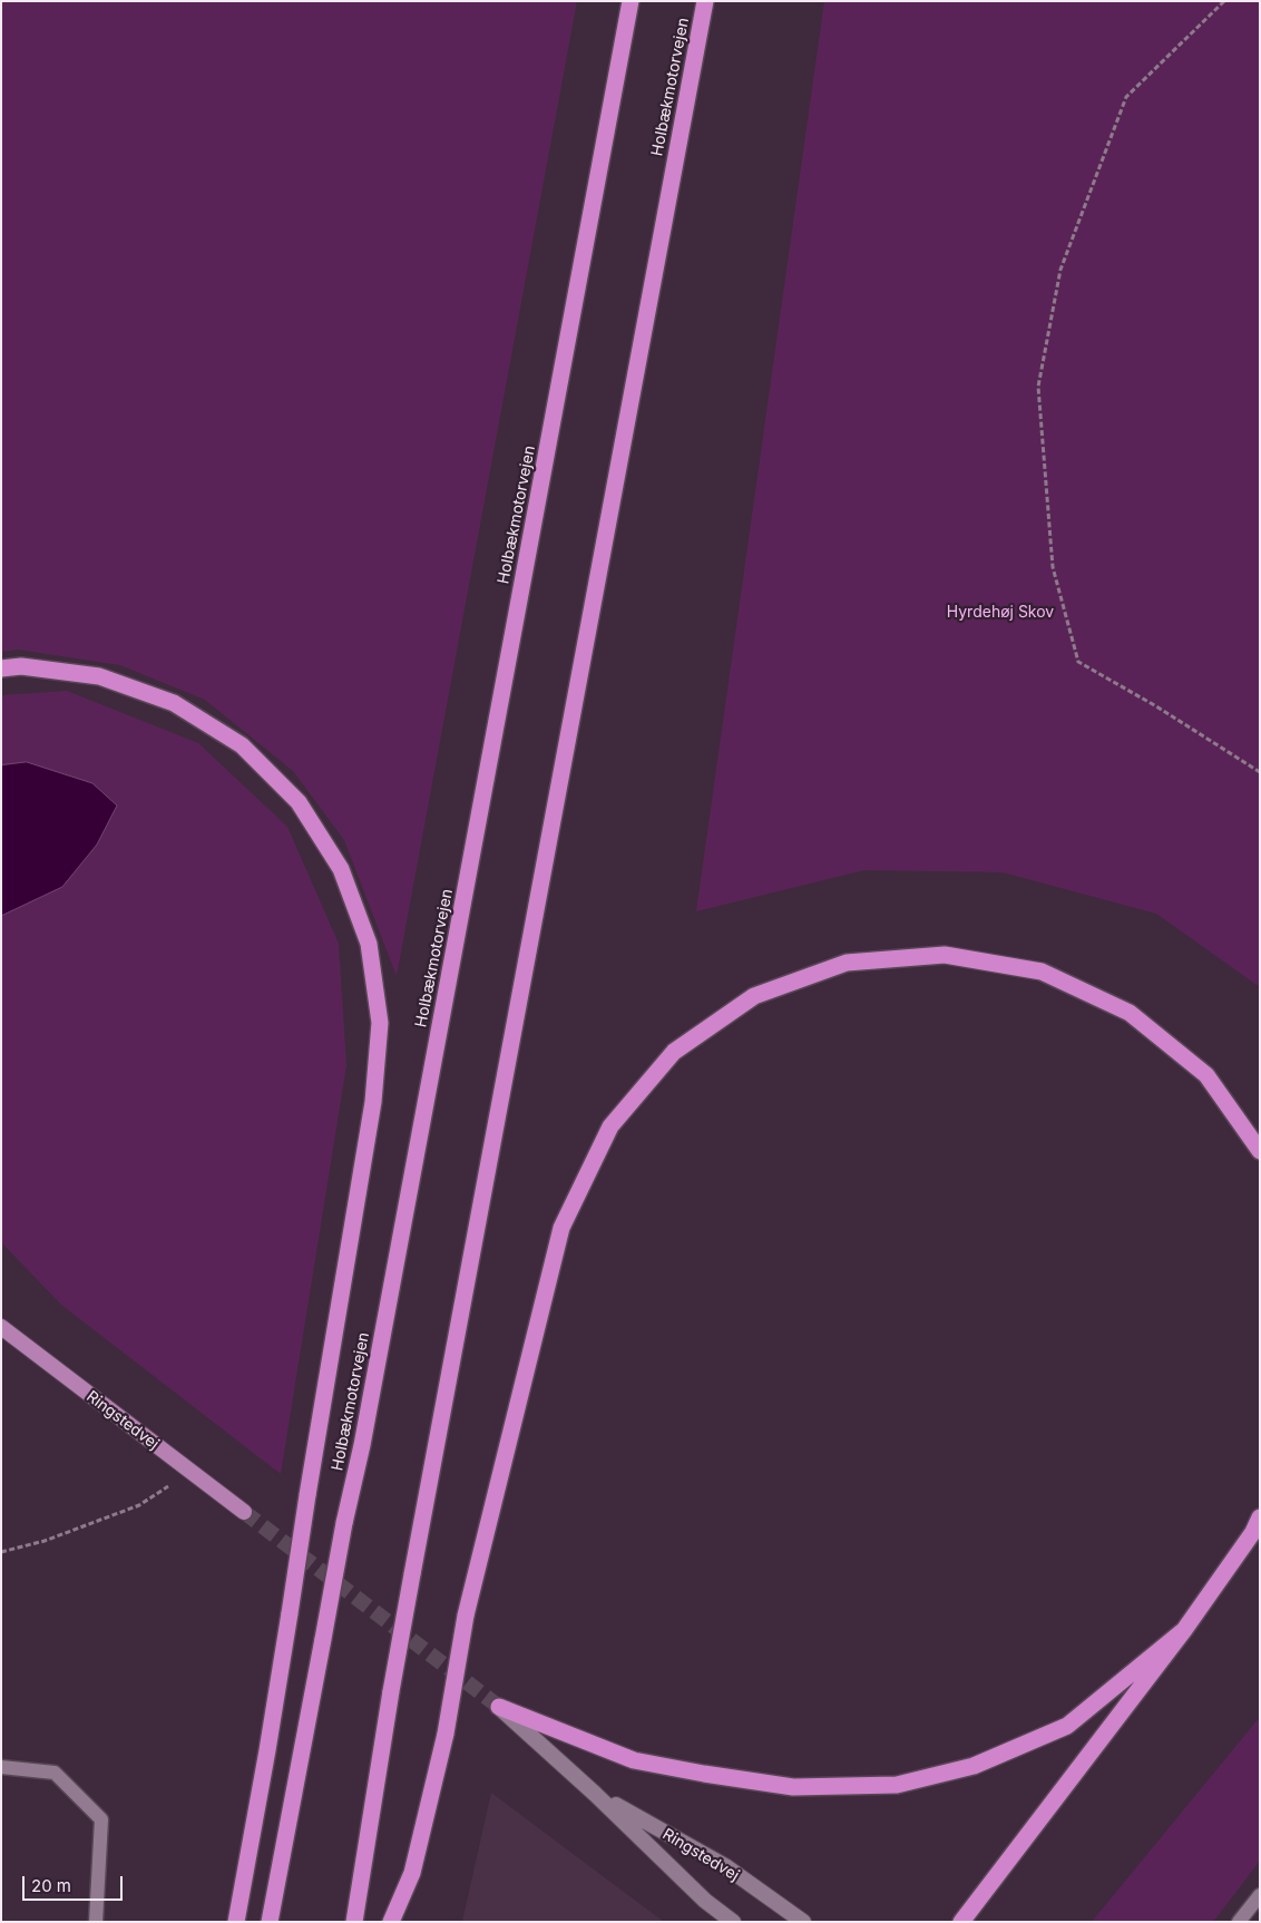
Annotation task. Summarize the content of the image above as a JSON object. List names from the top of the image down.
{
  "streets": {
    "highway": ["Holbækmotorvejen"],
    "main road": ["Ringstedvej"]
  },
  "parks": ["Hyrdehøj Skov"],
  "scale_bar": "20 m"
}
